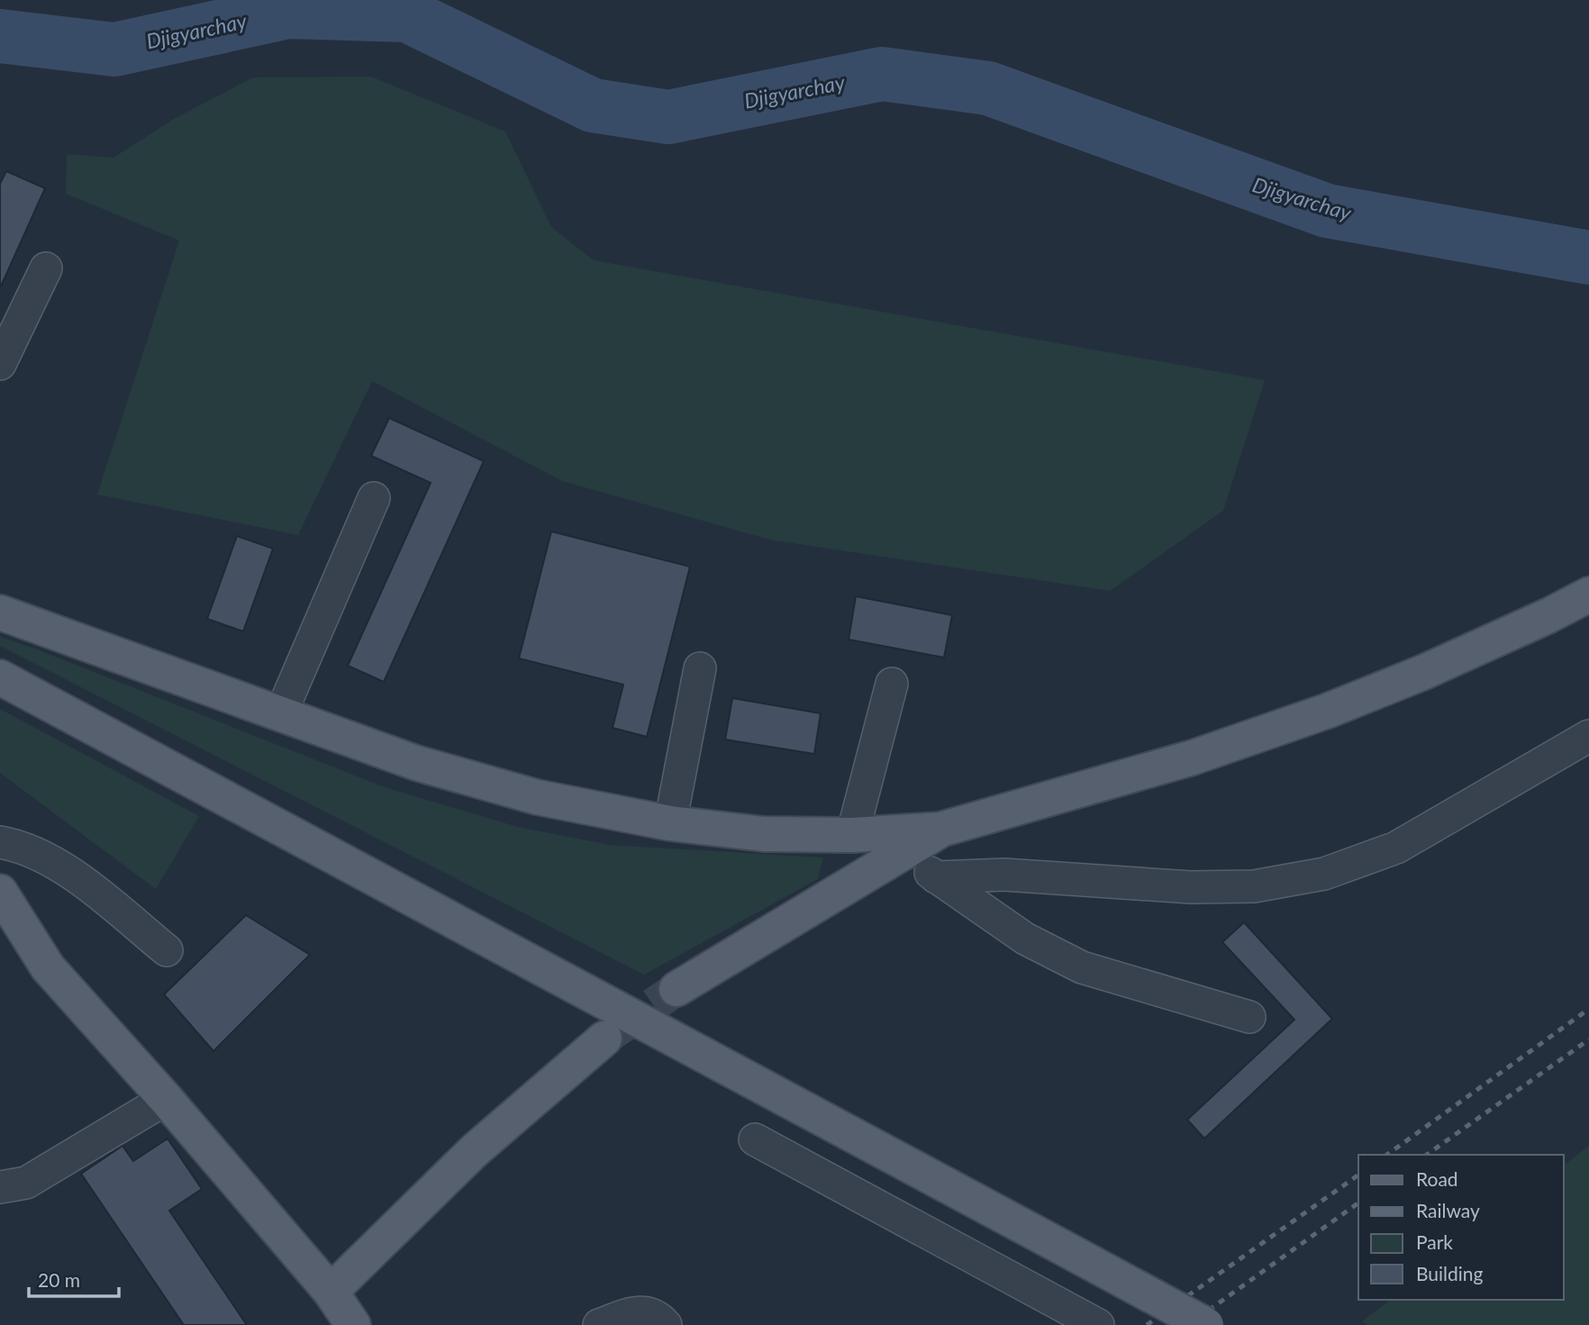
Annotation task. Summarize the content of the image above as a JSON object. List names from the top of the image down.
{
  "water": ["Djigyarchay"],
  "legend": [
    "Road",
    "Railway",
    "Park",
    "Building"
  ],
  "scale_bar": "20 m"
}
